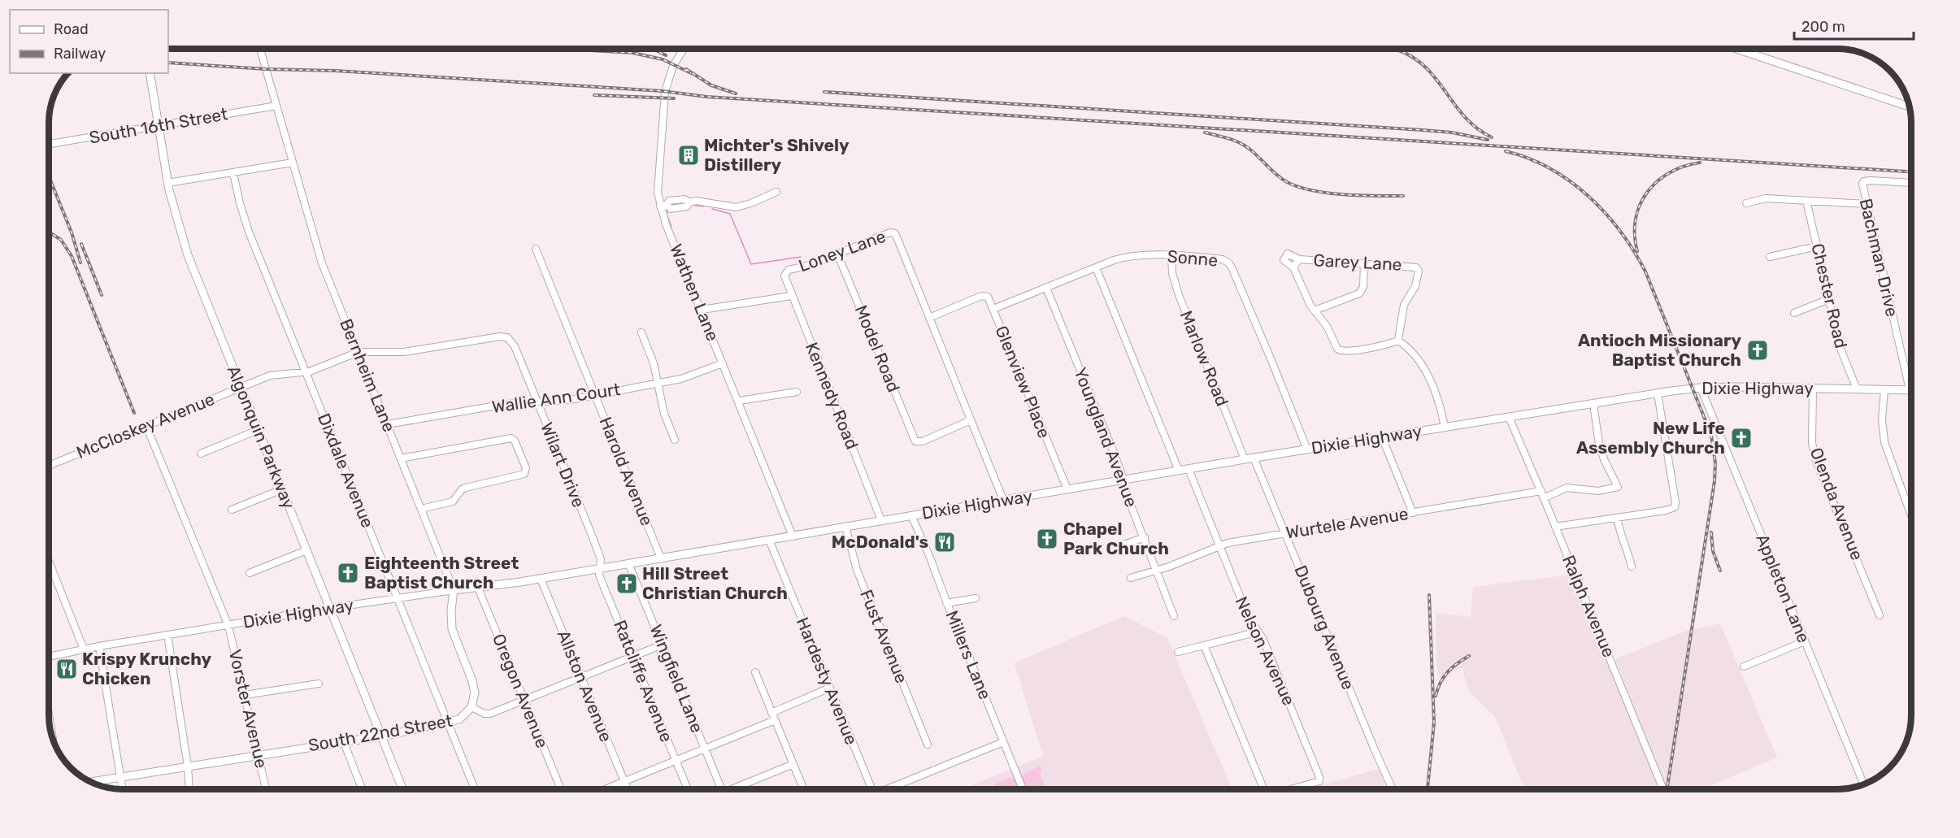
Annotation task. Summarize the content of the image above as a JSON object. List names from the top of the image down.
{
  "streets": {
    "main road": [
      "Bernheim Lane",
      "Dixie Highway",
      "Algonquin Parkway",
      "South 22nd Street"
    ],
    "street": [
      "South 16th Street",
      "Loney Lane",
      "Bachman Drive",
      "Sonne",
      "Garey Lane",
      "Wathen Lane",
      "Chester Road",
      "Model Road",
      "Marlow Road",
      "Glenview Place",
      "Kennedy Road",
      "Wallie Ann Court",
      "McCloskey Avenue",
      "Youngland Avenue",
      "Wilart Drive",
      "Dixdale Avenue",
      "Harold Avenue",
      "Olenda Avenue",
      "Wurtele Avenue",
      "Appleton Lane",
      "Ralph Avenue",
      "Dubourg Avenue",
      "Fust Avenue",
      "Nelson Avenue",
      "Millers Lane",
      "Wingfield Lane",
      "Ratcliffe Avenue",
      "Hardesty Avenue",
      "Allston Avenue",
      "Oregon Avenue",
      "Vorster Avenue"
    ]
  },
  "crossings": [
    ["South 16th Street", "Bernheim Lane"],
    ["South 16th Street", "Algonquin Parkway"],
    ["Loney Lane", "Wathen Lane"],
    ["Loney Lane", "Model Road"],
    ["Loney Lane", "Glenview Place"],
    ["Loney Lane", "Dixie Highway"],
    ["Loney Lane", "Kennedy Road"],
    ["Sonne", "Marlow Road"],
    ["Sonne", "Glenview Place"],
    ["Sonne", "Dixie Highway"],
    ["Sonne", "Youngland Avenue"],
    ["Wathen Lane", "Dixie Highway"],
    ["Wathen Lane", "Wallie Ann Court"],
    ["Chester Road", "Dixie Highway"],
    ["Marlow Road", "Dixie Highway"],
    ["Bernheim Lane", "Dixie Highway"],
    ["Bernheim Lane", "Wallie Ann Court"],
    ["Bernheim Lane", "McCloskey Avenue"],
    ["Bernheim Lane", "South 22nd Street"],
    ["Glenview Place", "Dixie Highway"],
    ["Dixie Highway", "Kennedy Road"],
    ["Dixie Highway", "Algonquin Parkway"],
    ["Dixie Highway", "Youngland Avenue"],
    ["Dixie Highway", "Wilart Drive"],
    ["Dixie Highway", "Dixdale Avenue"],
    ["Dixie Highway", "Harold Avenue"],
    ["Dixie Highway", "Olenda Avenue"],
    ["Dixie Highway", "Appleton Lane"],
    ["Dixie Highway", "Ralph Avenue"],
    ["Dixie Highway", "Dubourg Avenue"],
    ["Dixie Highway", "Fust Avenue"],
    ["Dixie Highway", "Nelson Avenue"],
    ["Dixie Highway", "Millers Lane"],
    ["Dixie Highway", "Wingfield Lane"],
    ["Dixie Highway", "Ratcliffe Avenue"],
    ["Dixie Highway", "Hardesty Avenue"],
    ["Dixie Highway", "Allston Avenue"],
    ["Dixie Highway", "Oregon Avenue"],
    ["Dixie Highway", "Vorster Avenue"],
    ["Wallie Ann Court", "Wilart Drive"],
    ["Wallie Ann Court", "Harold Avenue"],
    ["McCloskey Avenue", "Algonquin Parkway"],
    ["McCloskey Avenue", "Wilart Drive"],
    ["McCloskey Avenue", "Dixdale Avenue"],
    ["McCloskey Avenue", "Vorster Avenue"],
    ["Algonquin Parkway", "South 22nd Street"],
    ["Youngland Avenue", "Wurtele Avenue"],
    ["Wilart Drive", "Ratcliffe Avenue"],
    ["Dixdale Avenue", "South 22nd Street"],
    ["Wurtele Avenue", "Ralph Avenue"],
    ["Wurtele Avenue", "Dubourg Avenue"],
    ["Wurtele Avenue", "Nelson Avenue"],
    ["Wingfield Lane", "South 22nd Street"],
    ["Ratcliffe Avenue", "South 22nd Street"],
    ["Allston Avenue", "South 22nd Street"],
    ["Oregon Avenue", "South 22nd Street"],
    ["Vorster Avenue", "South 22nd Street"]
  ],
  "places": {
    "building": ["Michter's Shively Distillery"],
    "church": [
      "Antioch Missionary Baptist Church",
      "New Life Assembly Church",
      "Chapel Park Church",
      "Eighteenth Street Baptist Church",
      "Hill Street Christian Church"
    ],
    "restaurant": ["McDonald's", "Krispy Krunchy Chicken"]
  },
  "legend": ["Road", "Railway"],
  "scale_bar": "200 m"
}
